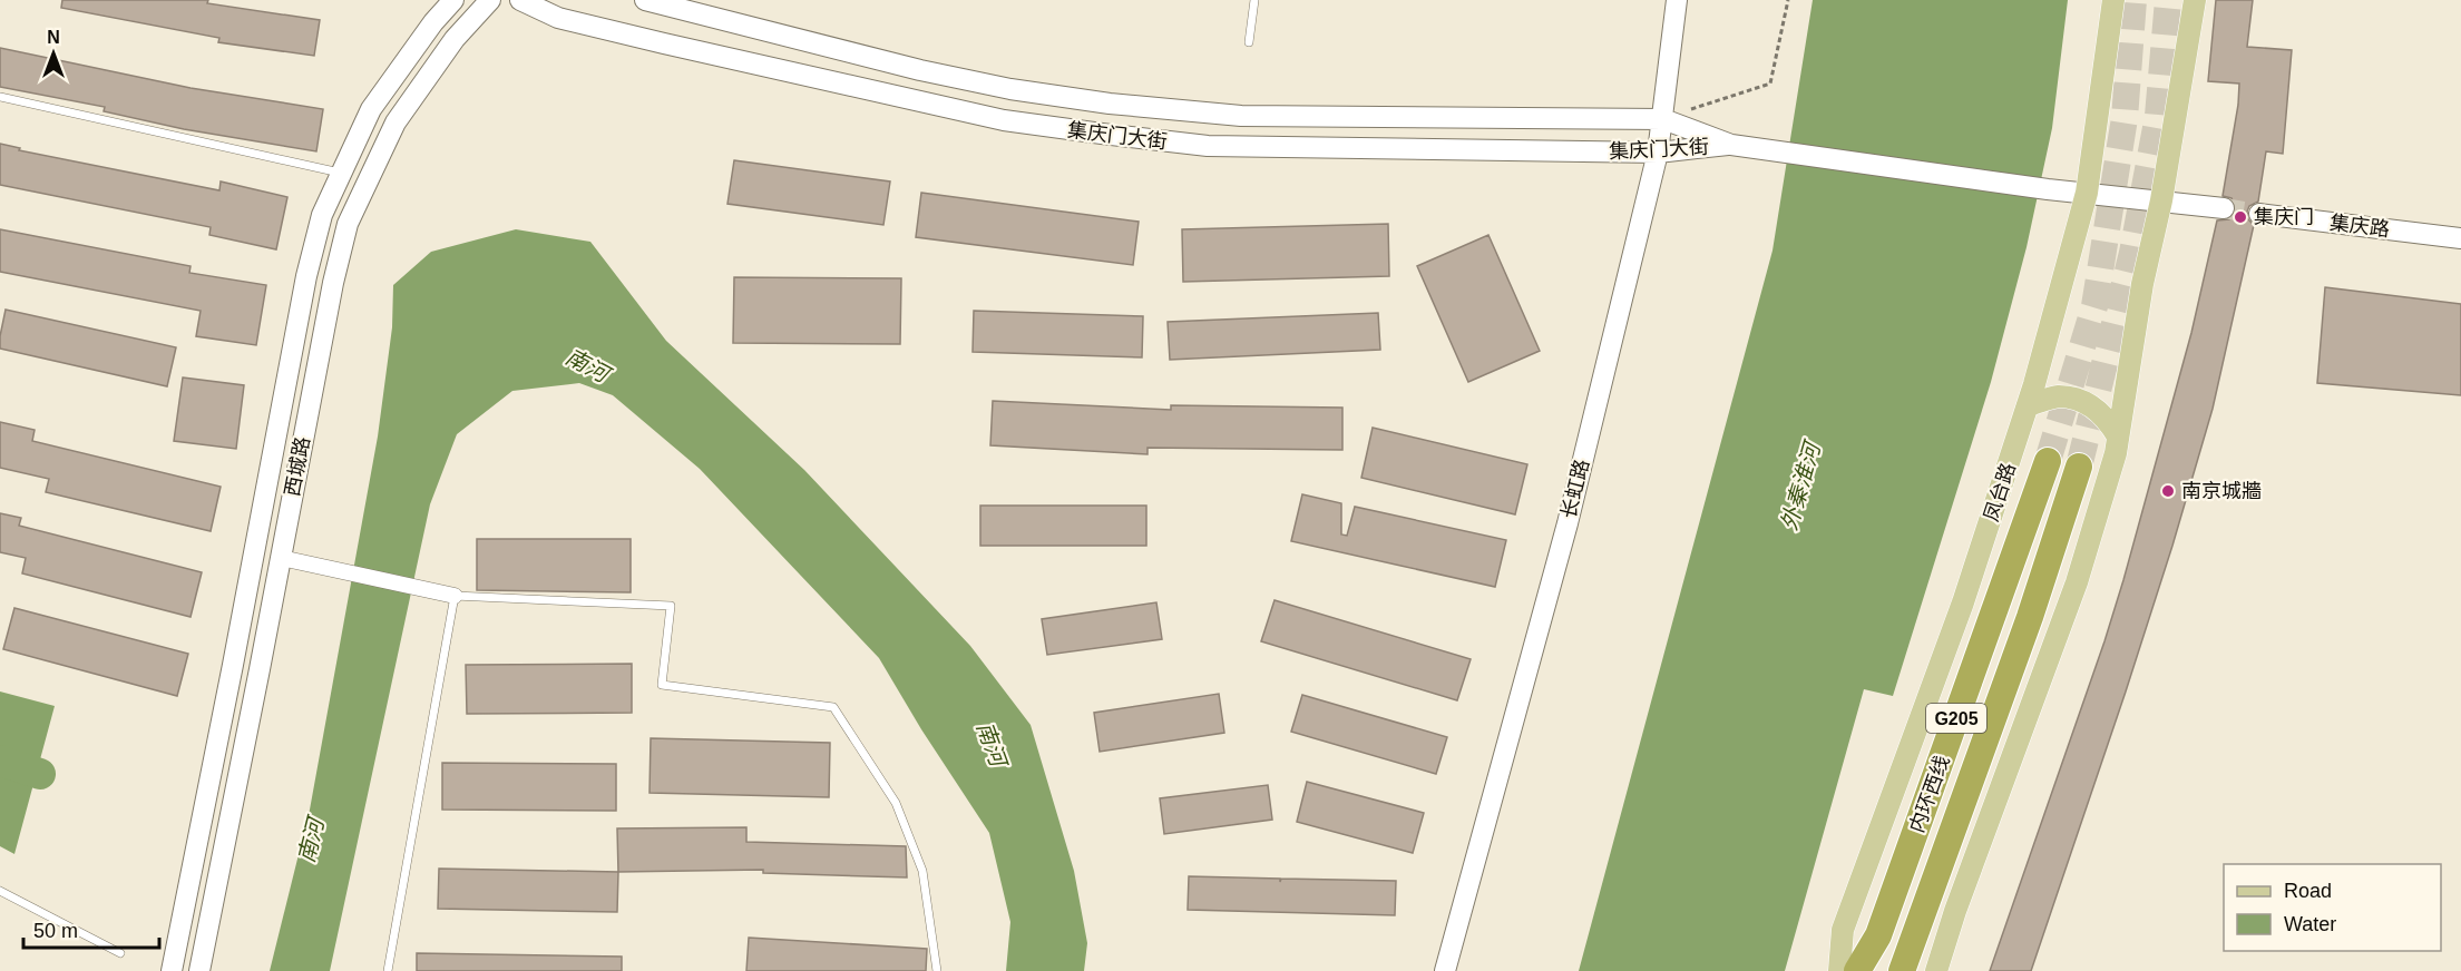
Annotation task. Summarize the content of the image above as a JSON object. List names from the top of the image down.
{
  "streets": {
    "highway": ["G205", "内环西线"],
    "main road": [
      "集庆门大街",
      "集庆路",
      "西城路",
      "长虹路",
      "凤台路"
    ]
  },
  "crossings": [
    ["集庆门大街", "长虹路"],
    ["集庆门大街", "凤台路"]
  ],
  "water": ["南河", "外秦淮河"],
  "places": ["集庆门", "南京城牆"],
  "legend": ["Road", "Water"],
  "scale_bar": "50 m",
  "north": "top"
}
